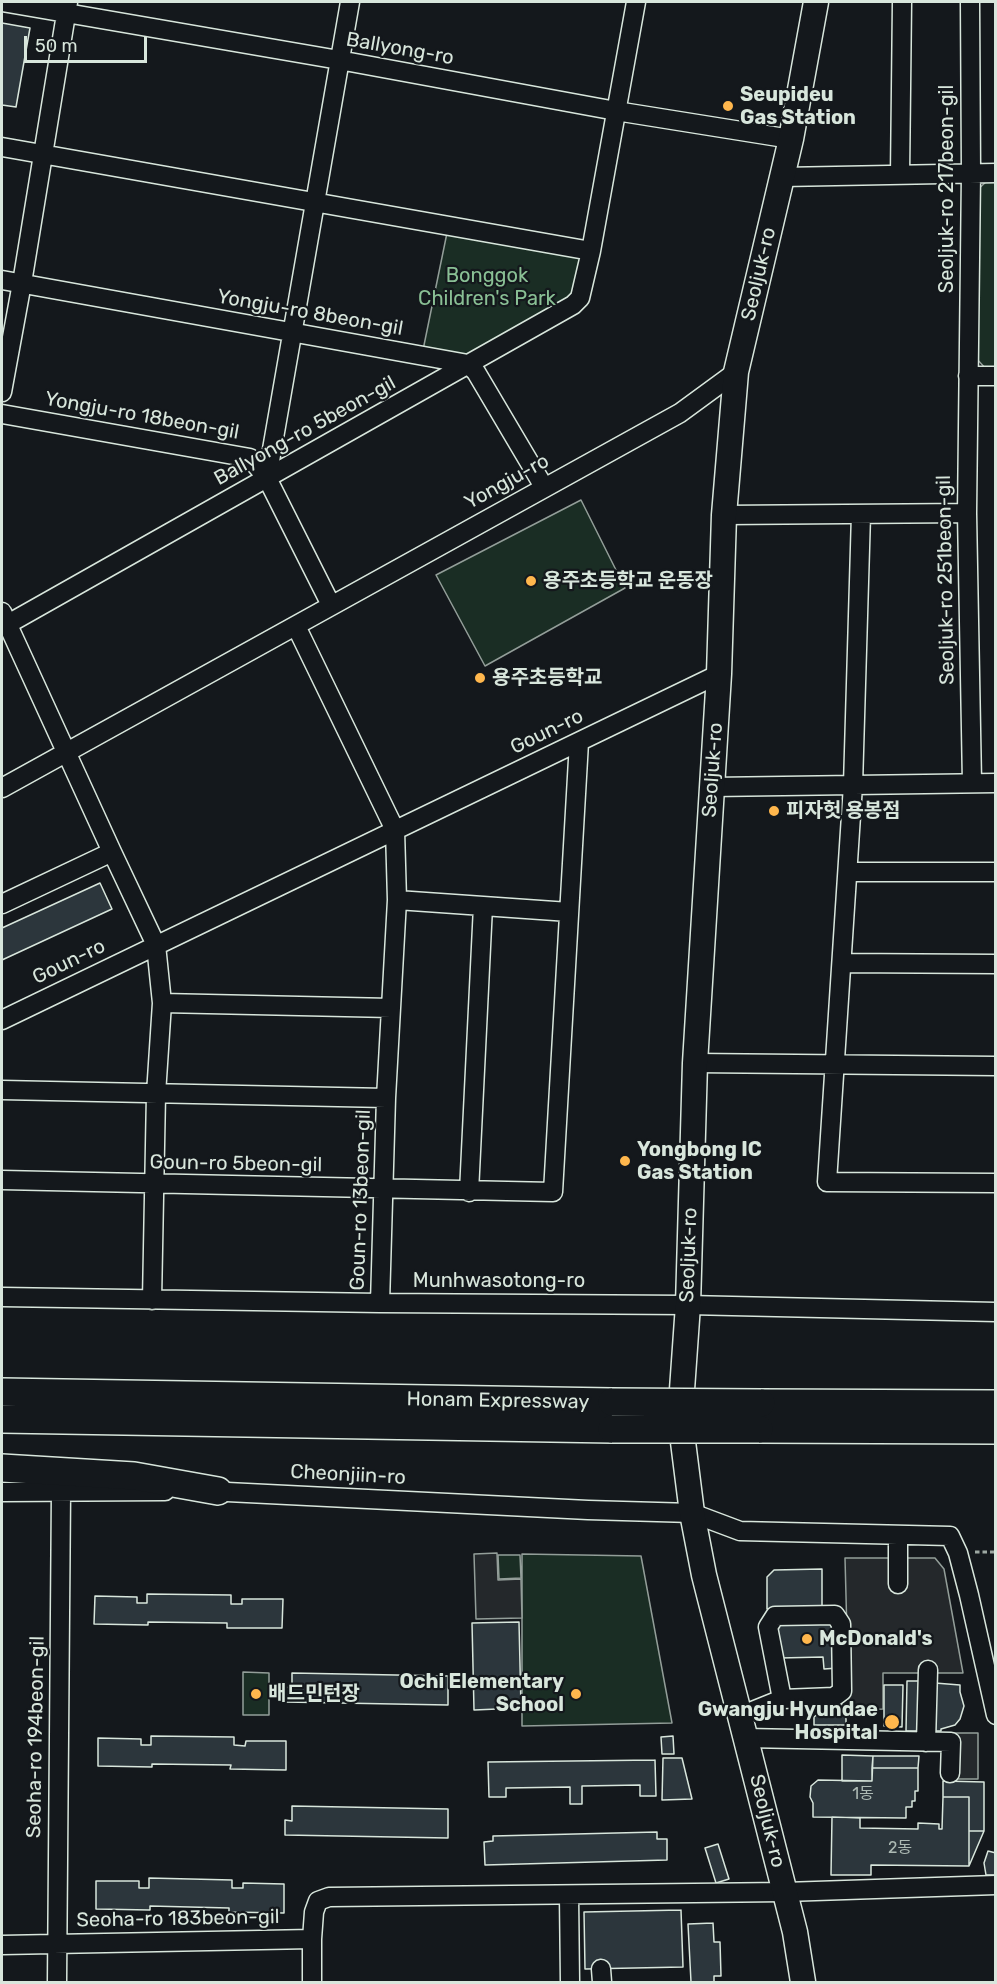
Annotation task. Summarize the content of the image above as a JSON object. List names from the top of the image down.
{
  "streets": {
    "highway": ["Honam Expressway"],
    "main road": ["Seoljuk-ro"],
    "street": [
      "Ballyong-ro",
      "Seoljuk-ro 217beon-gil",
      "Yongju-ro 8beon-gil",
      "Yongju-ro 18beon-gil",
      "Ballyong-ro 5beon-gil",
      "Yongju-ro",
      "Seoljuk-ro 251beon-gil",
      "Goun-ro",
      "Goun-ro 5beon-gil",
      "Goun-ro 13beon-gil",
      "Munhwasotong-ro",
      "Cheonjiin-ro",
      "Seoha-ro 194beon-gil",
      "Seoha-ro 183beon-gil"
    ]
  },
  "crossings": [
    ["Ballyong-ro", "Seoljuk-ro"],
    ["Ballyong-ro", "Ballyong-ro 5beon-gil"],
    ["Seoljuk-ro 217beon-gil", "Seoljuk-ro 251beon-gil"],
    ["Seoljuk-ro", "Yongju-ro"],
    ["Seoljuk-ro", "Goun-ro"],
    ["Seoljuk-ro", "Munhwasotong-ro"],
    ["Seoljuk-ro", "Cheonjiin-ro"],
    ["Yongju-ro 8beon-gil", "Ballyong-ro 5beon-gil"],
    ["Yongju-ro 18beon-gil", "Ballyong-ro 5beon-gil"],
    ["Yongju-ro 18beon-gil", "Yongju-ro"],
    ["Goun-ro", "Goun-ro 5beon-gil"],
    ["Goun-ro", "Goun-ro 13beon-gil"],
    ["Goun-ro 5beon-gil", "Goun-ro 13beon-gil"],
    ["Goun-ro 13beon-gil", "Munhwasotong-ro"],
    ["Cheonjiin-ro", "Seoha-ro 194beon-gil"],
    ["Seoha-ro 194beon-gil", "Seoha-ro 183beon-gil"]
  ],
  "parks": ["Bonggok Children's Park"],
  "places": [
    "Seupideu Gas Station",
    "용주초등학교 운동장",
    "용주초등학교",
    "피자헛 용봉점",
    "Yongbong IC Gas Station",
    "McDonald's",
    "배드민턴장",
    "Ochi Elementary School",
    "Gwangju Hyundae Hospital"
  ],
  "house_numbers": ["1동", "2동"],
  "scale_bar": "50 m"
}
